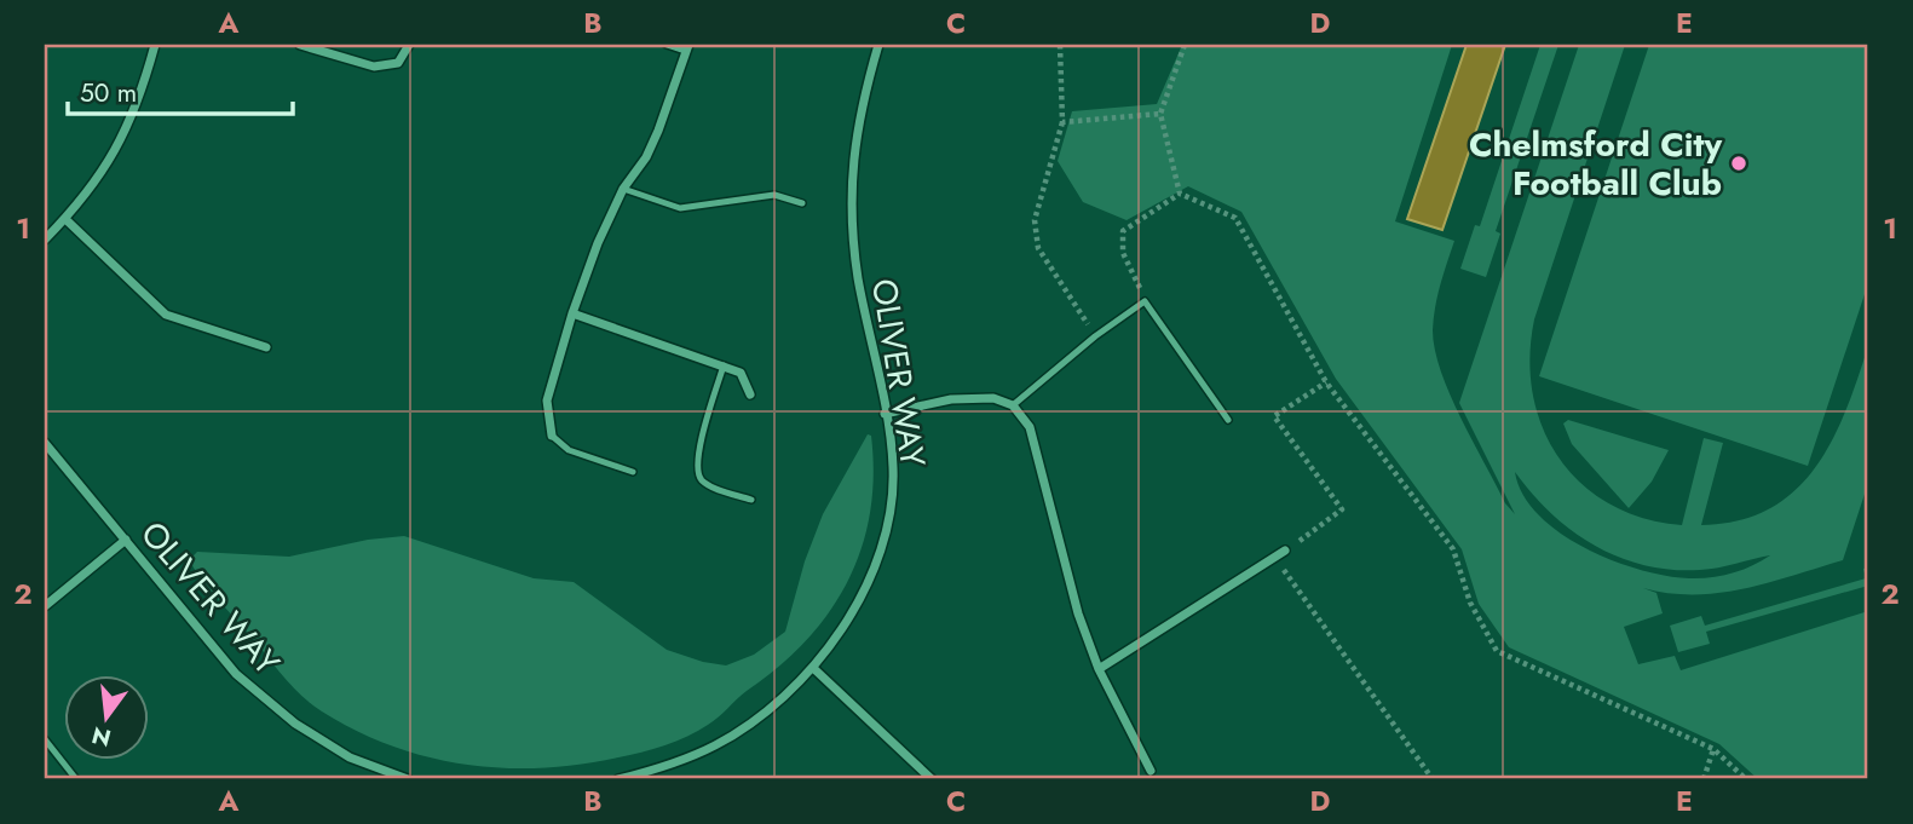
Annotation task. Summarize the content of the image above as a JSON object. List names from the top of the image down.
{
  "streets": {
    "street": ["OLIVER WAY"]
  },
  "places": ["Chelmsford City Football Club"],
  "scale_bar": "50 m",
  "north": "bottom",
  "grid": {
    "columns": [
      "A",
      "B",
      "C",
      "D",
      "E"
    ],
    "rows": ["1", "2"]
  }
}
